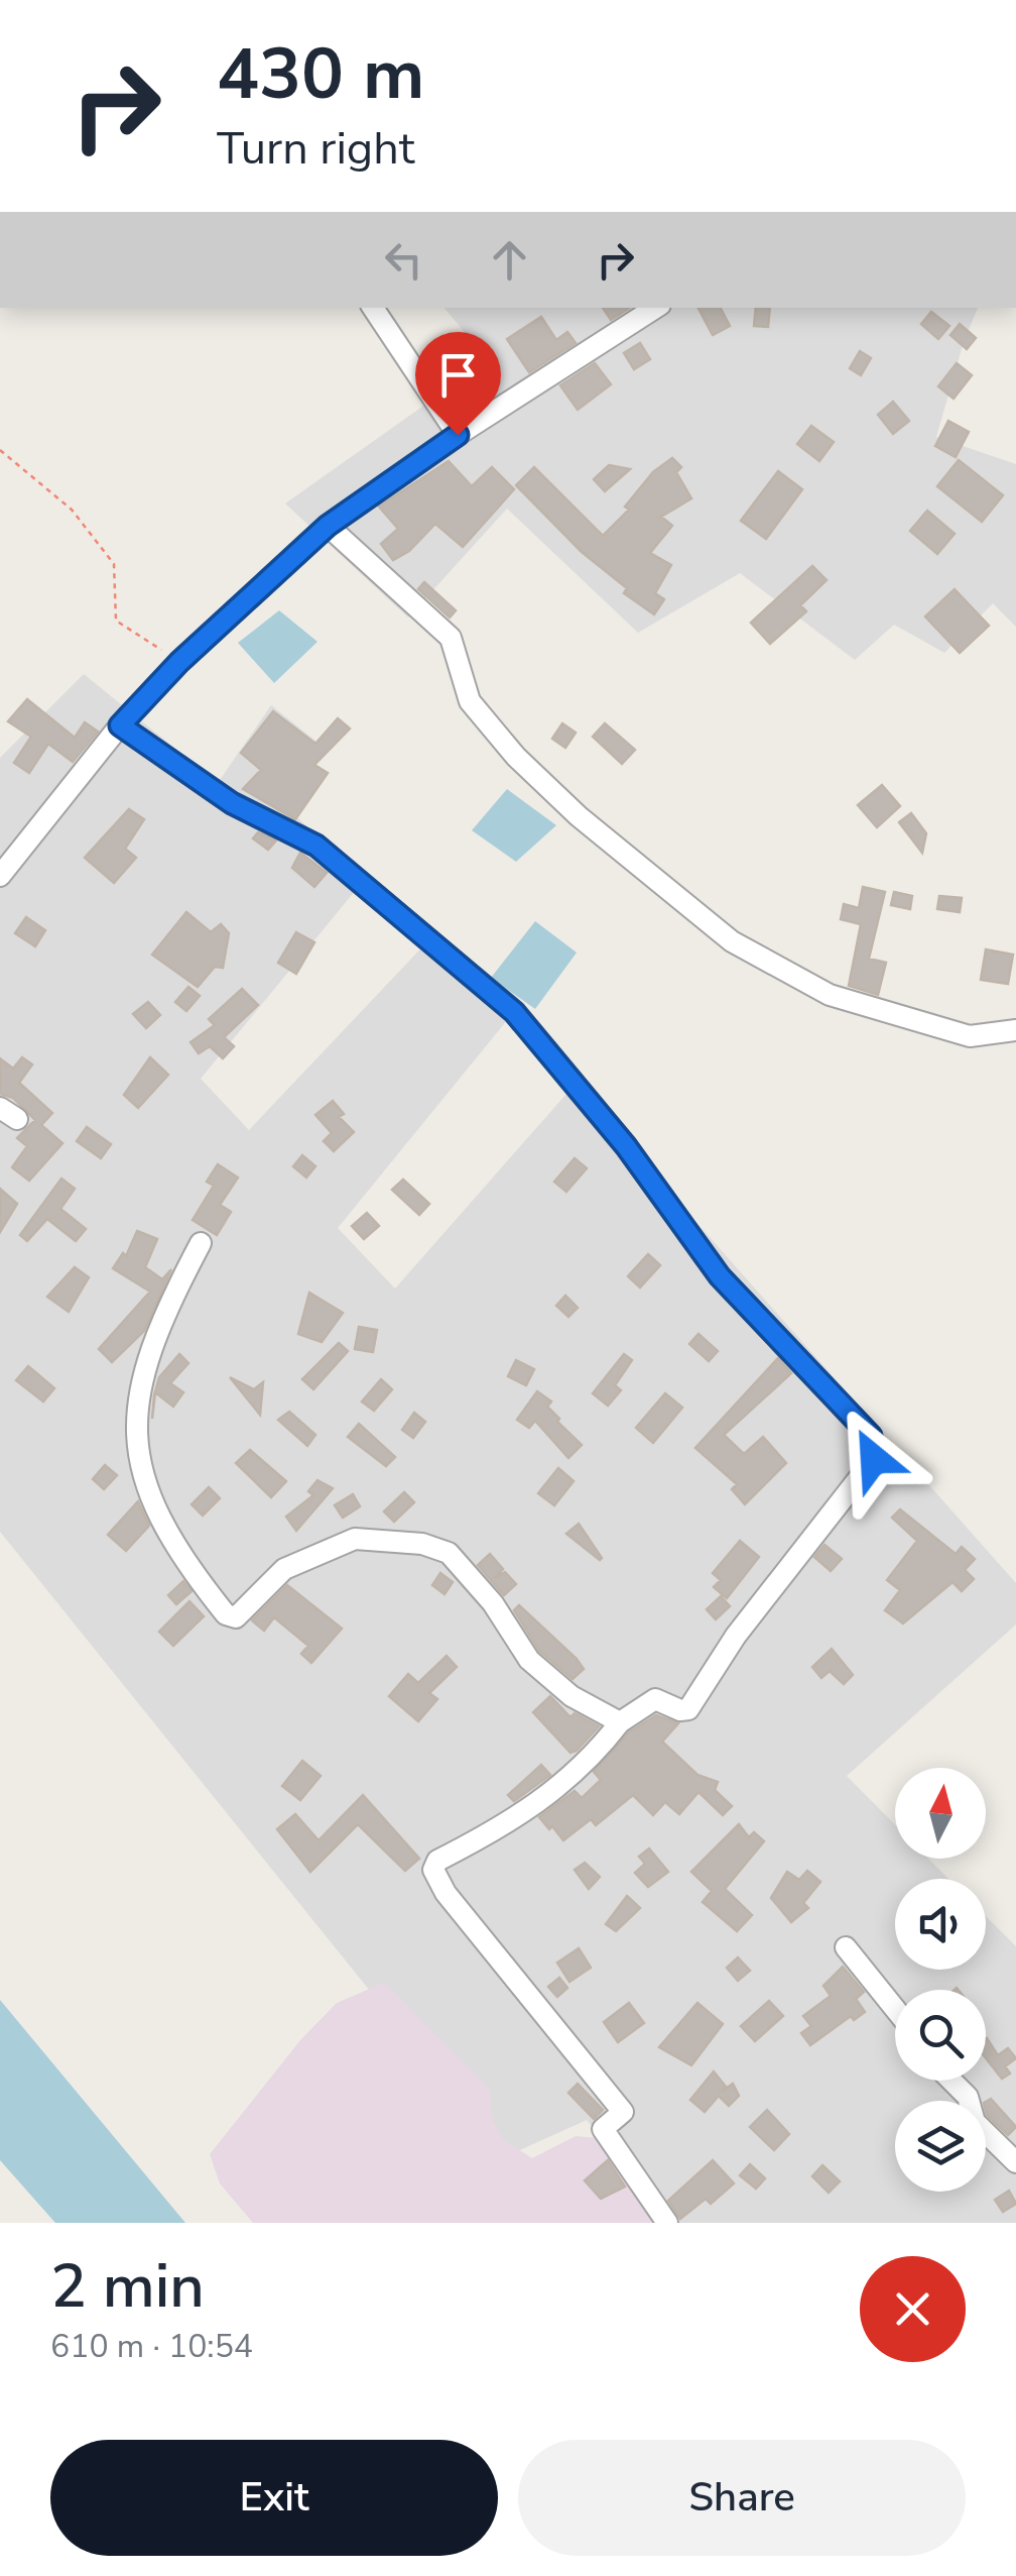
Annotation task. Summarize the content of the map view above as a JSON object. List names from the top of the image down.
{
  "north": "top",
  "page": {
    "turn": ["430 m", "Turn right"],
    "heading": ["2 min", "610 m · 10:54"],
    "buttons": ["Exit", "Share"]
  }
}
